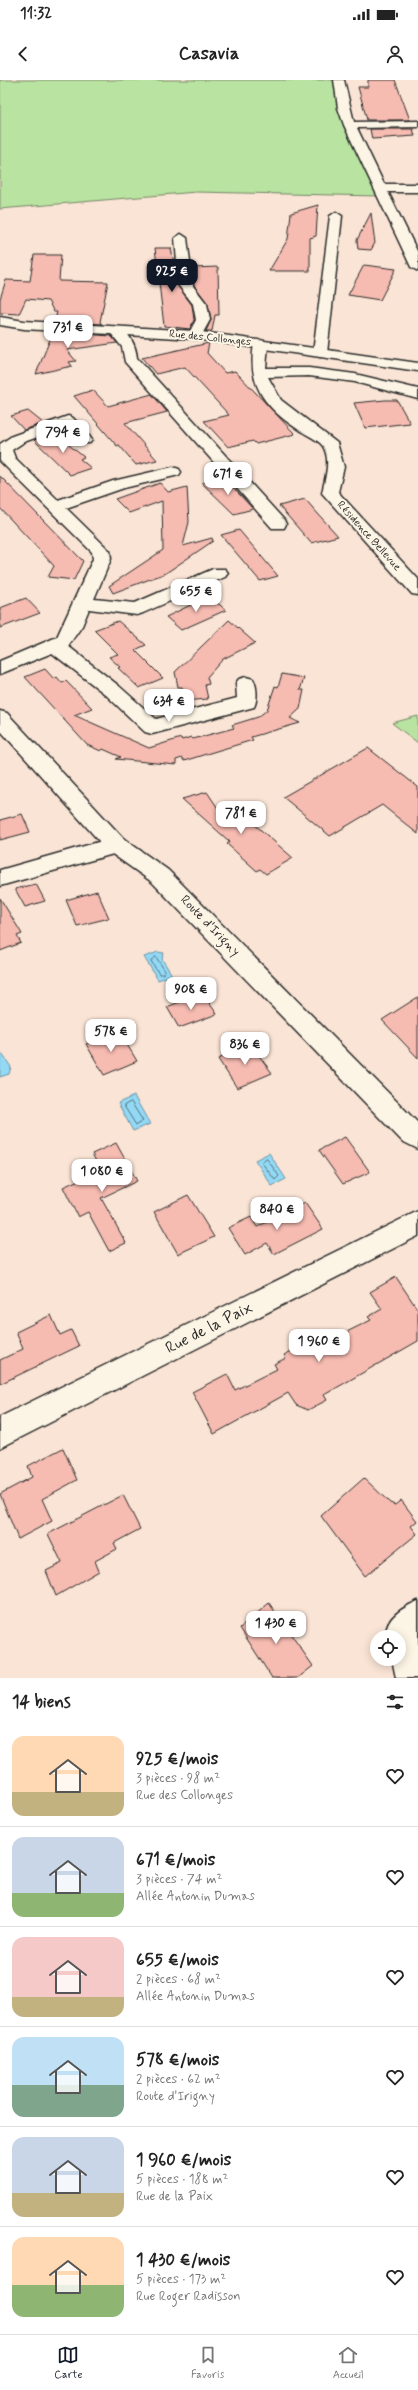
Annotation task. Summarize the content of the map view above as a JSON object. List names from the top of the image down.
{
  "streets": {
    "street": [
      "Rue des Collonges",
      "Résidence Bellevue",
      "Route d'Irigny",
      "Rue de la Paix"
    ]
  },
  "crossings": [
    ["Rue des Collonges", "Résidence Bellevue"]
  ],
  "page": {
    "status": "11:32",
    "header": "Casavia",
    "price": [
      "925 €",
      "731 €",
      "794 €",
      "671 €",
      "655 €",
      "634 €",
      "781 €",
      "908 €",
      "578 €",
      "836 €",
      "1 080 €",
      "840 €",
      "1 960 €",
      "1 430 €"
    ],
    "heading": "14 biens",
    "list": [
      {
        "name": "925 €/mois",
        "note": "3 pièces · 98 m² · Rue des Collonges"
      },
      {
        "name": "671 €/mois",
        "note": "3 pièces · 74 m² · Allée Antonin Dumas"
      },
      {
        "name": "655 €/mois",
        "note": "2 pièces · 68 m² · Allée Antonin Dumas"
      },
      {
        "name": "578 €/mois",
        "note": "2 pièces · 62 m² · Route d'Irigny"
      },
      {
        "name": "1 960 €/mois",
        "note": "5 pièces · 188 m² · Rue de la Paix"
      },
      {
        "name": "1 430 €/mois",
        "note": "5 pièces · 173 m² · Rue Roger Radisson"
      }
    ],
    "tabs": ["Carte", "Favoris", "Accueil"]
  }
}
